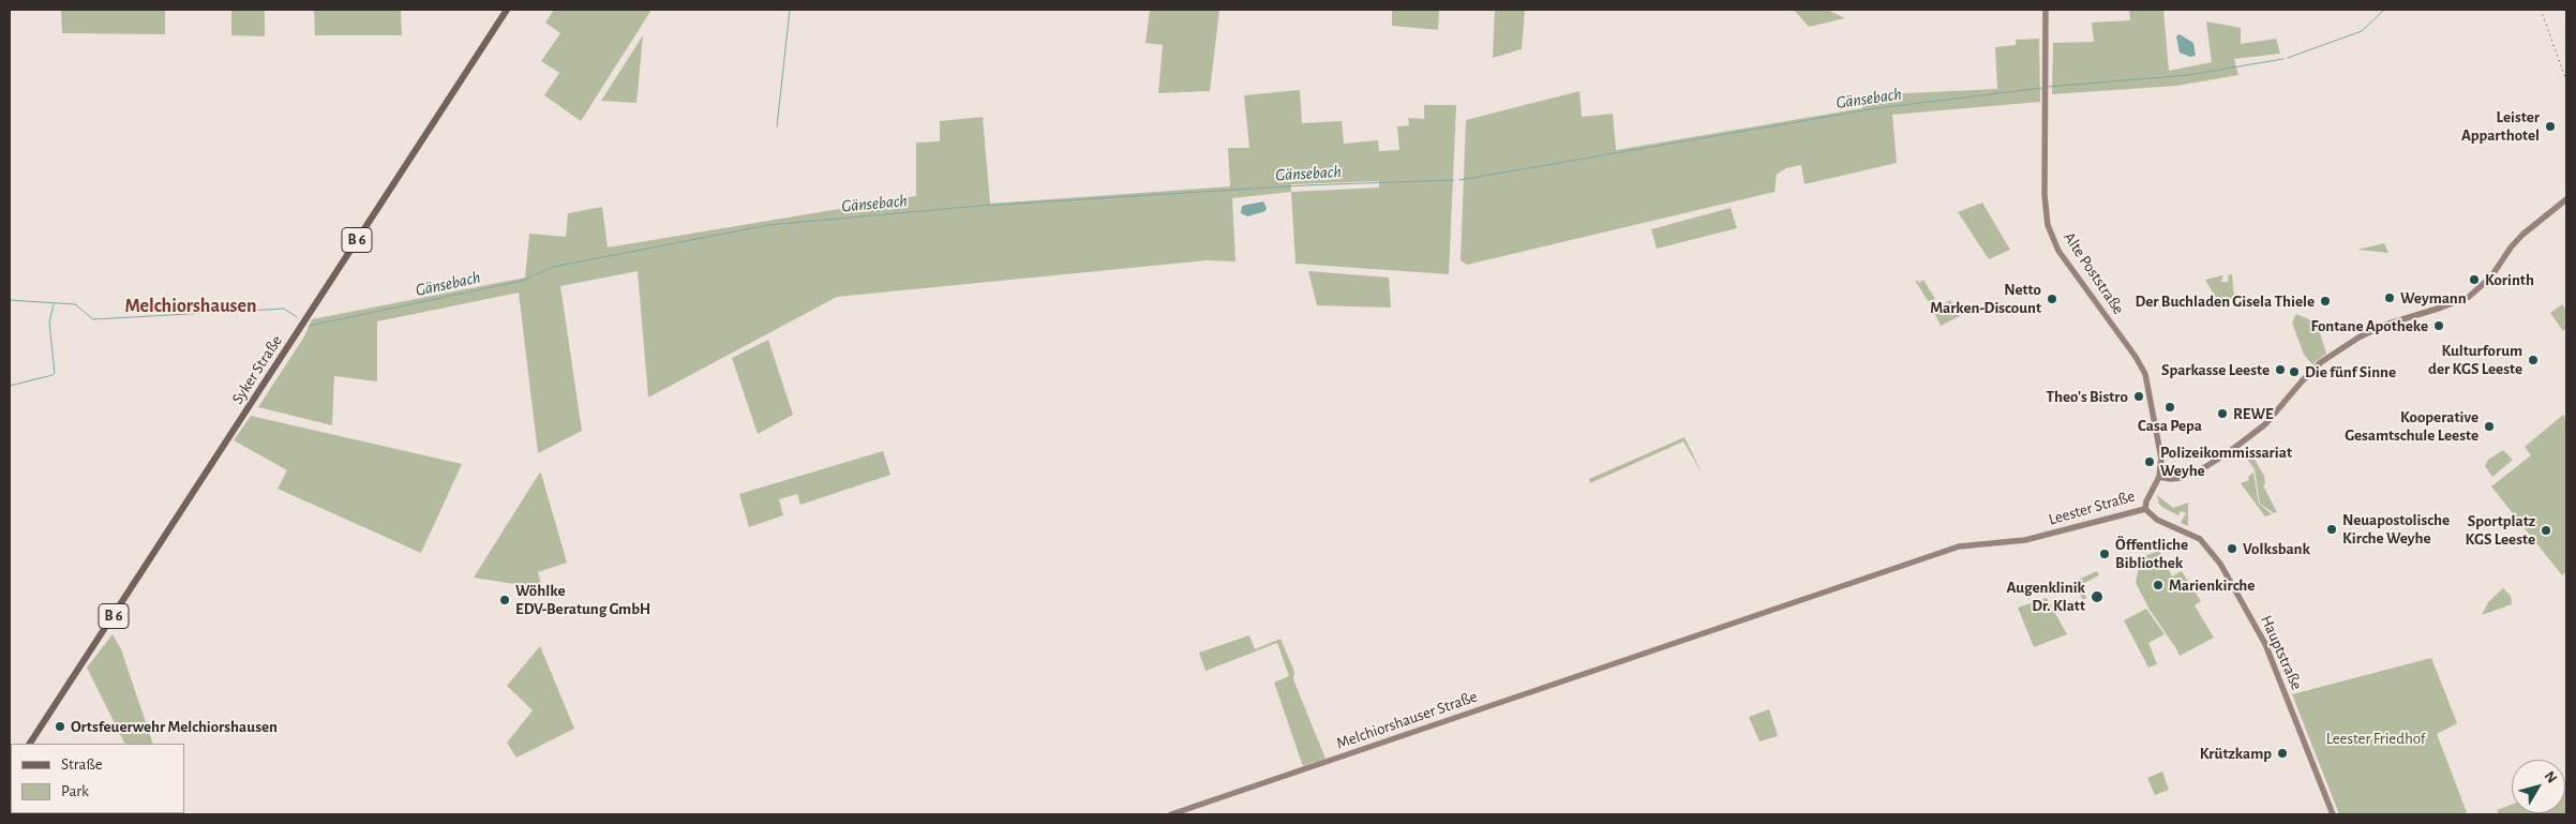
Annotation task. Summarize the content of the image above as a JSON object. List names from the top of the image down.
{
  "streets": {
    "main road": ["B 6", "Syker Straße"],
    "street": [
      "Alte Poststraße",
      "Leester Straße",
      "Hauptstraße",
      "Melchiorshauser Straße"
    ]
  },
  "crossings": [
    ["Alte Poststraße", "Leester Straße"],
    ["Leester Straße", "Hauptstraße"],
    ["Leester Straße", "Melchiorshauser Straße"]
  ],
  "districts": ["Melchiorshausen"],
  "water": ["Gänsebach"],
  "parks": ["Leester Friedhof"],
  "places": [
    "Leister Apparthotel",
    "Korinth",
    "Weymann",
    "Netto Marken-Discount",
    "Der Buchladen Gisela Thiele",
    "Fontane Apotheke",
    "Kulturforum der KGS Leeste",
    "Sparkasse Leeste",
    "Die fünf Sinne",
    "Theo's Bistro",
    "Casa Pepa",
    "REWE",
    "Kooperative Gesamtschule Leeste",
    "Polizeikommissariat Weyhe",
    "Neuapostolische Kirche Weyhe",
    "Sportplatz KGS Leeste",
    "Volksbank",
    "Öffentliche Bibliothek",
    "Marienkirche",
    "Augenklinik Dr. Klatt",
    "Wöhlke EDV-Beratung GmbH",
    "Ortsfeuerwehr Melchiorshausen",
    "Krützkamp"
  ],
  "legend": ["Straße", "Park"],
  "north": "top right"
}
